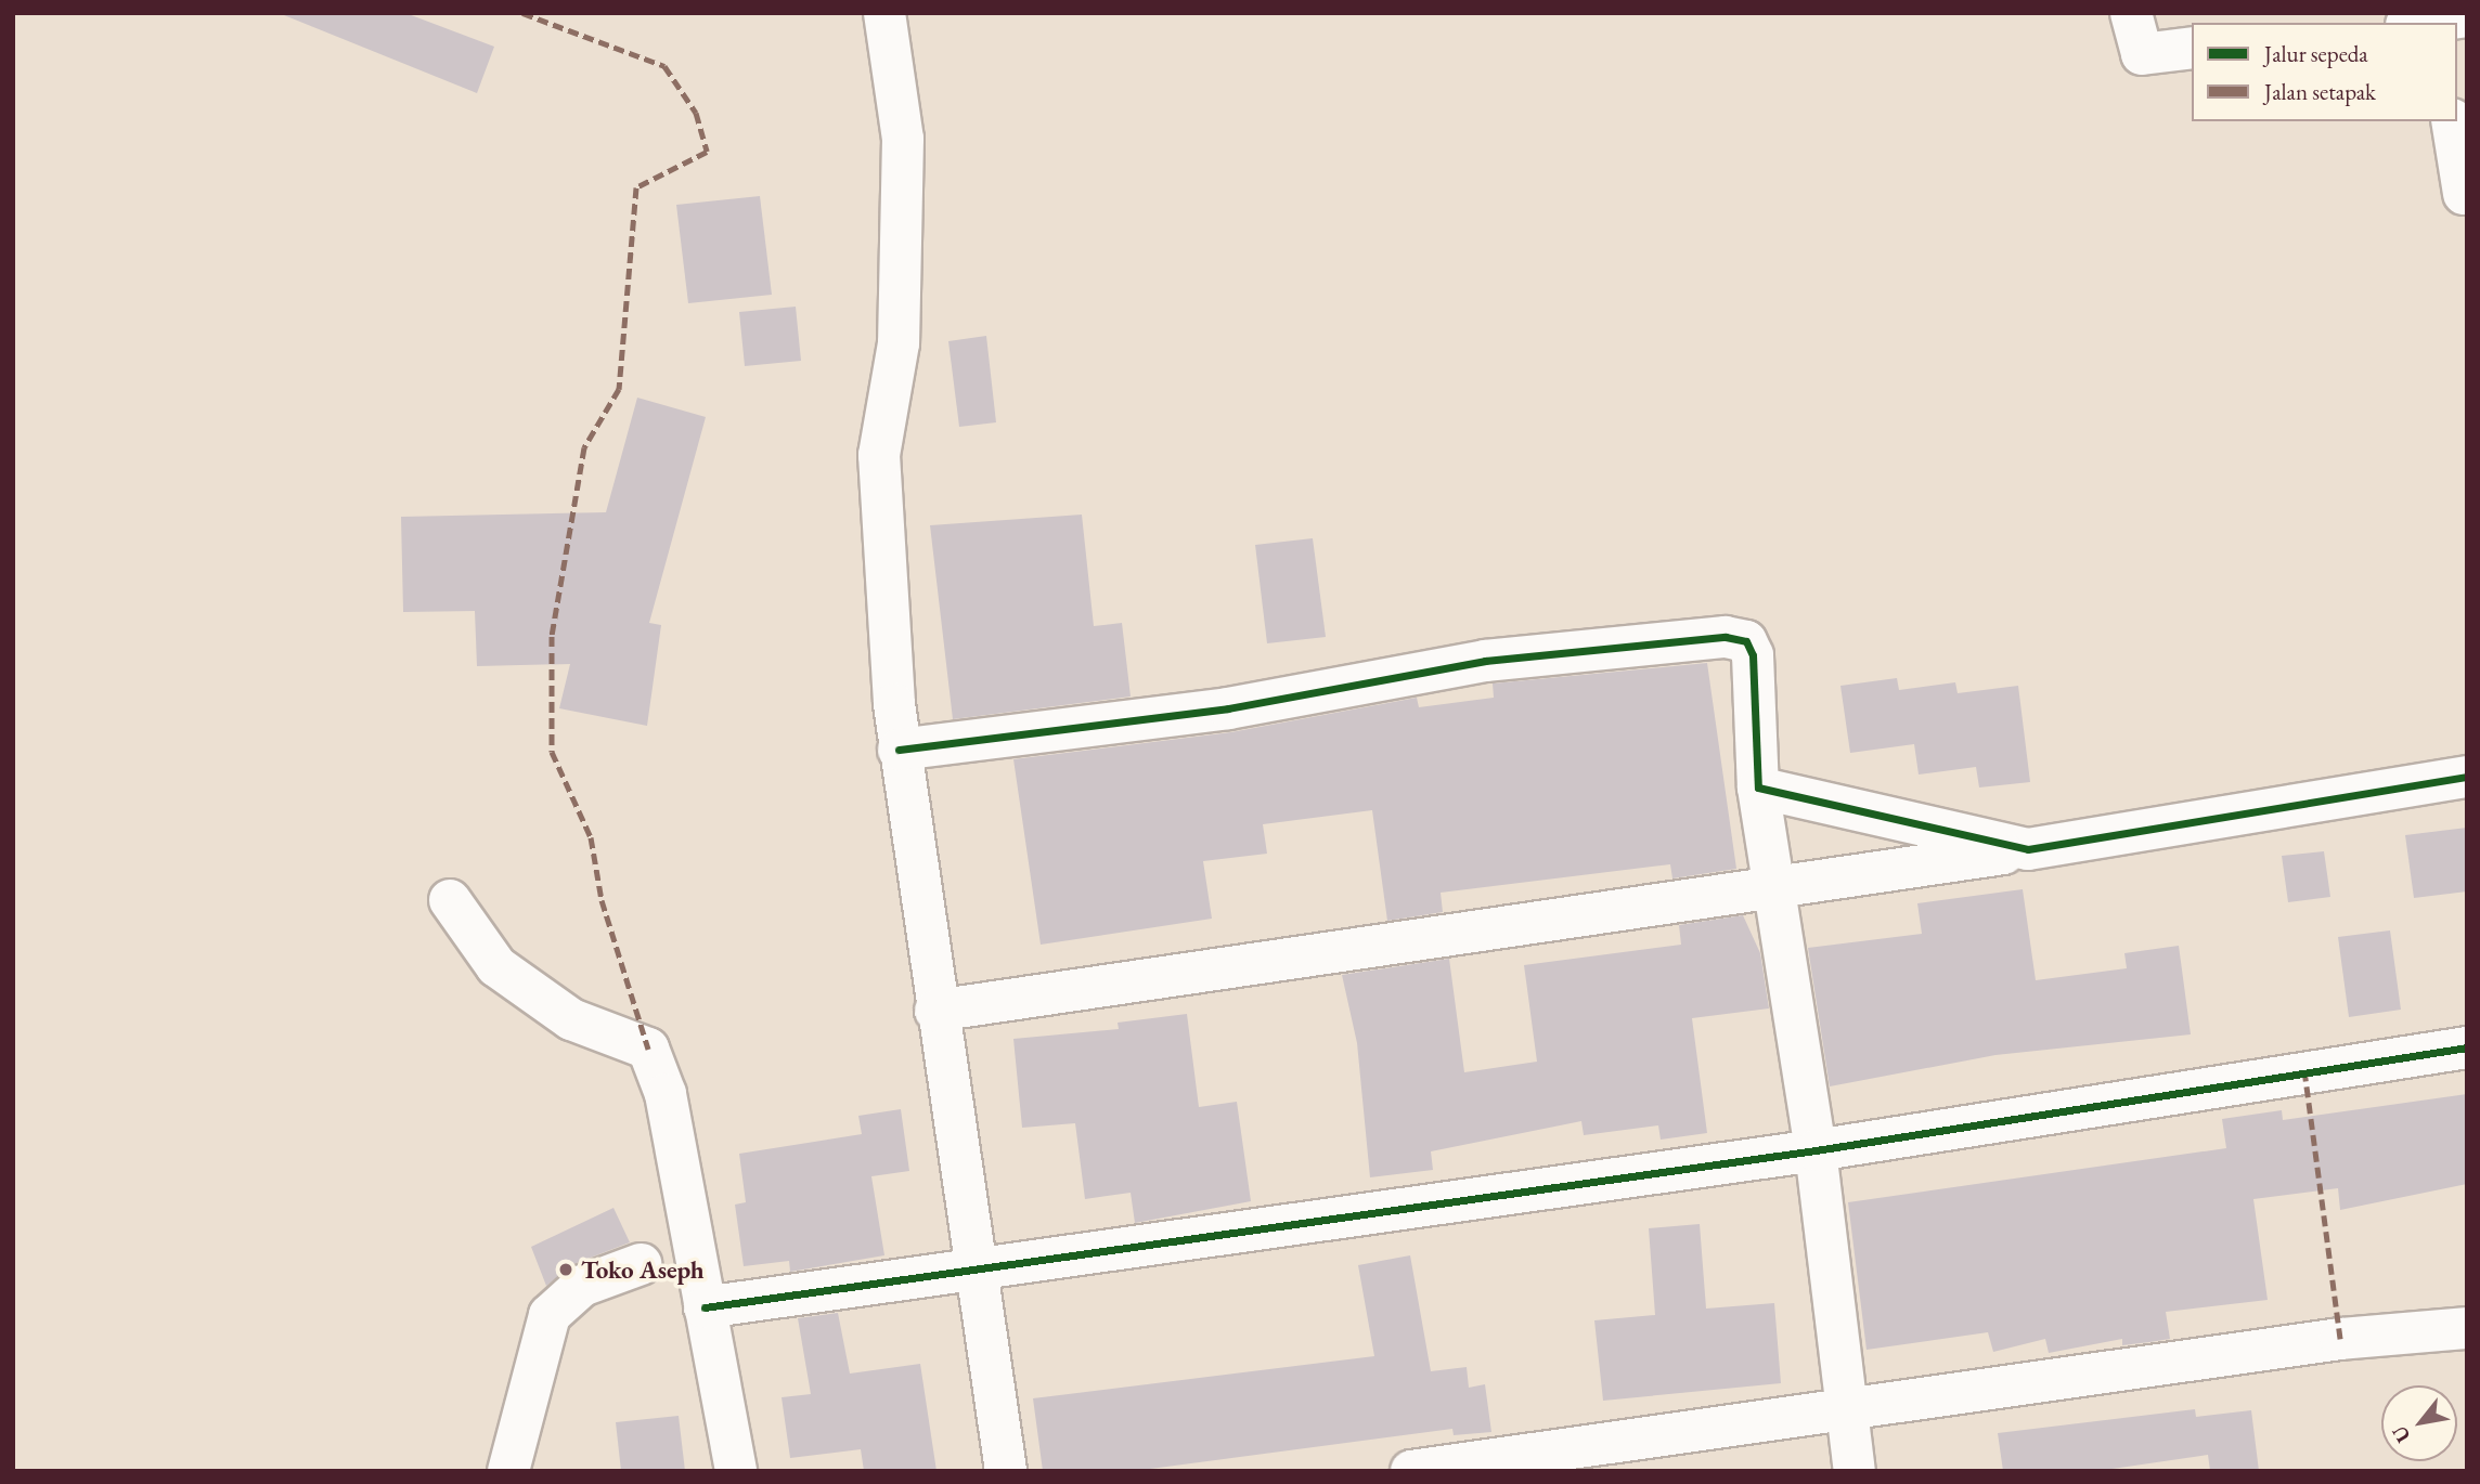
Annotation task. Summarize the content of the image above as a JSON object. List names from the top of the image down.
{
  "places": ["Toko Aseph"],
  "legend": ["Jalur sepeda", "Jalan setapak"],
  "north": "bottom left"
}
